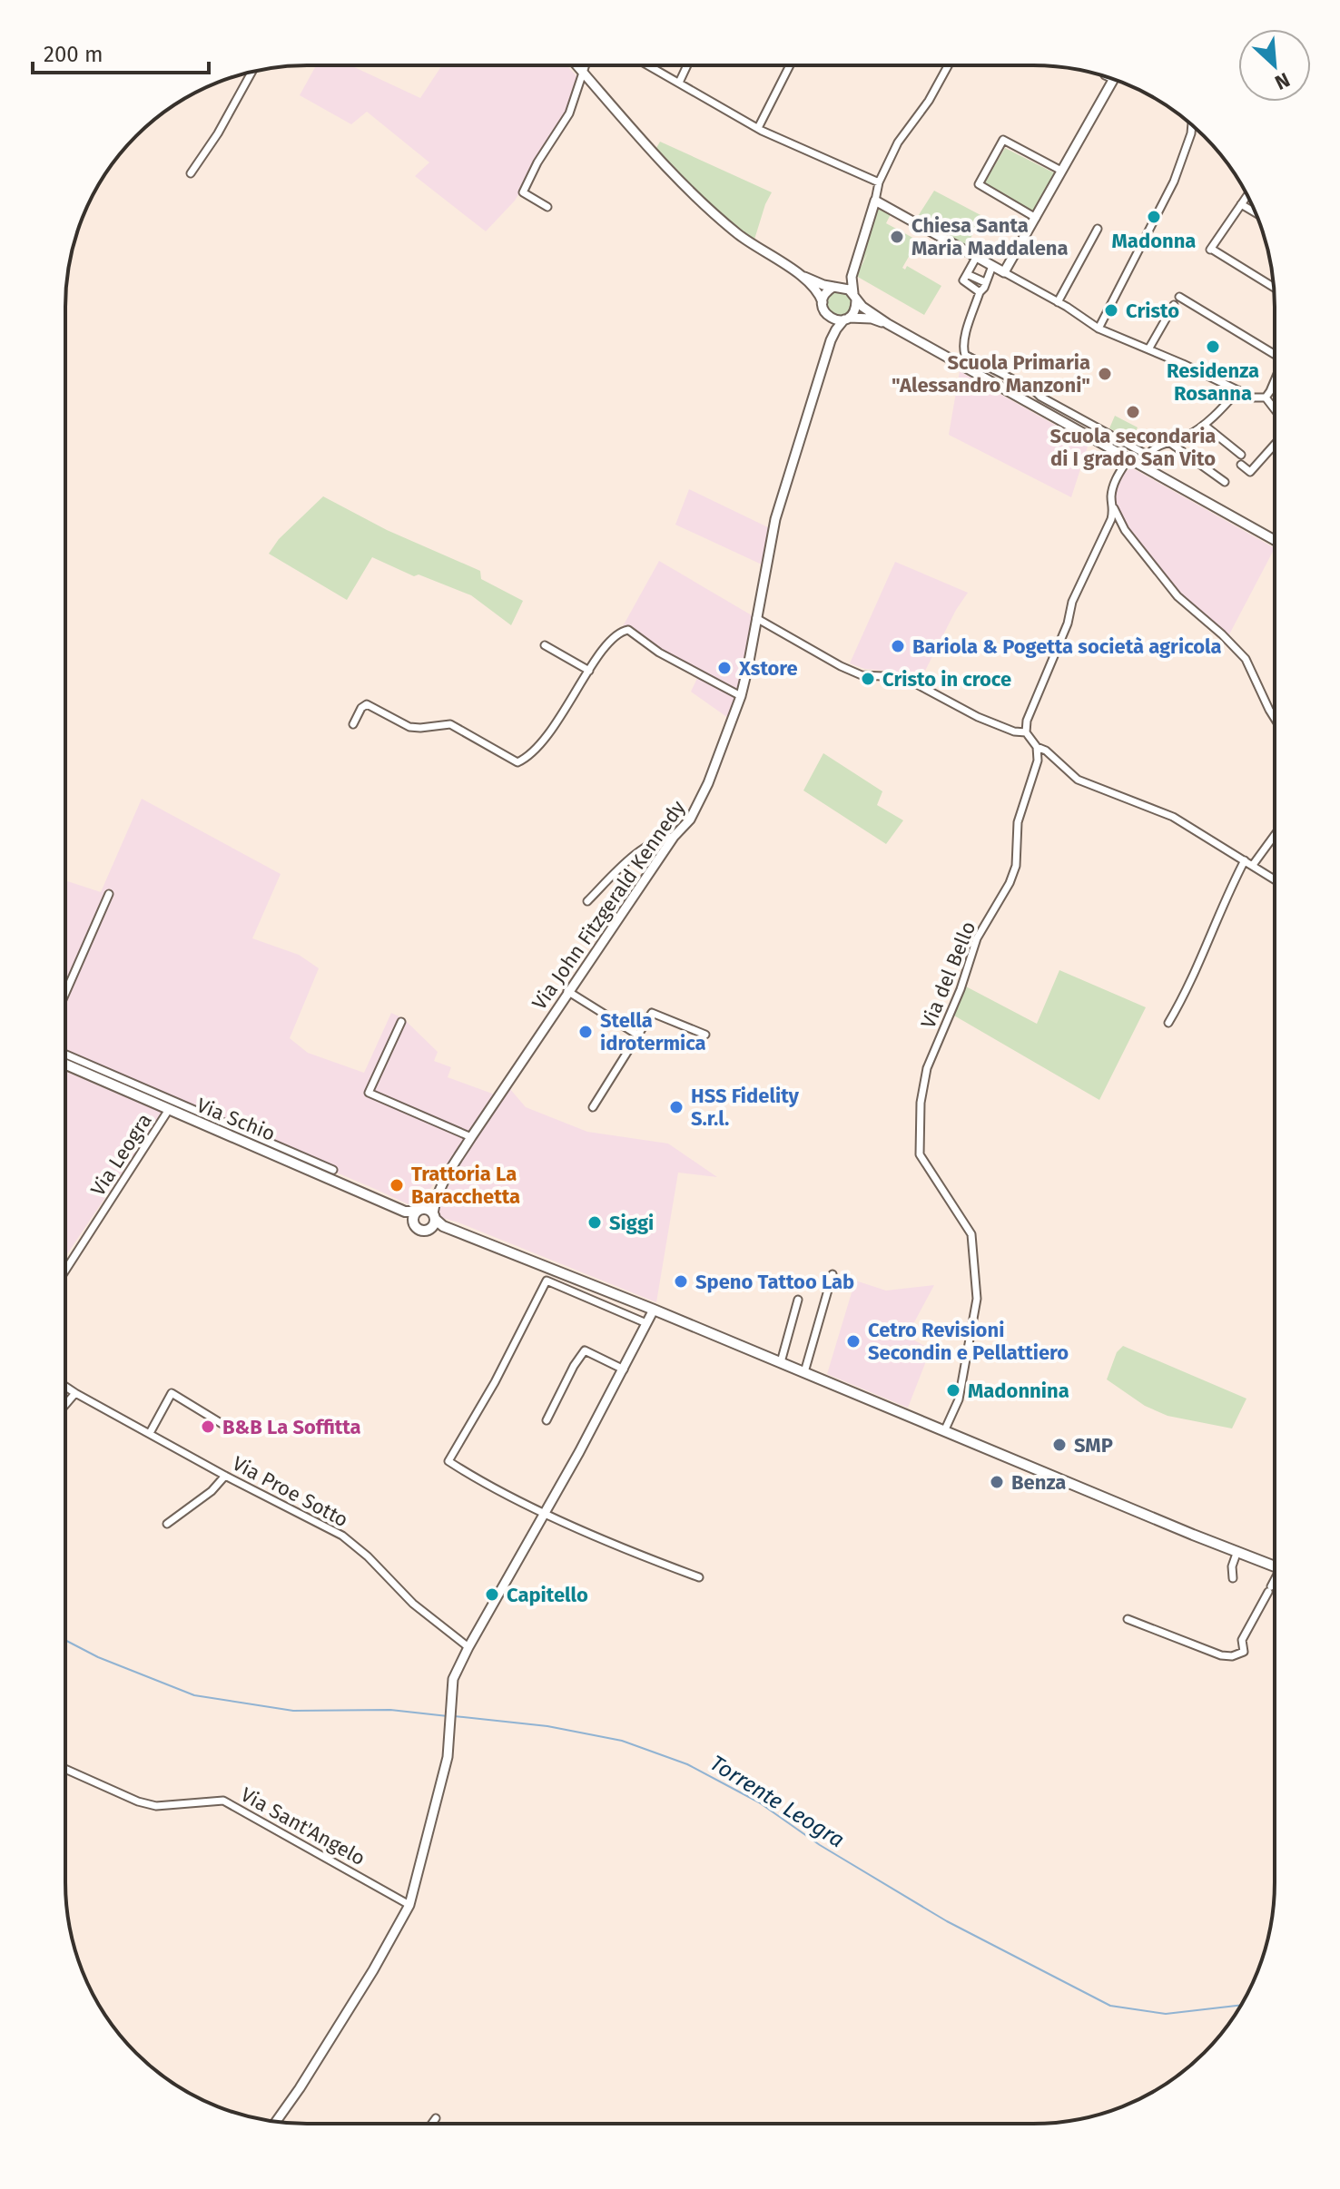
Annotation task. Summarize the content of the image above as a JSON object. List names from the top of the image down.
{
  "streets": {
    "main road": ["Via John Fitzgerald Kennedy", "Via Schio"],
    "street": [
      "Via del Bello",
      "Via Leogra",
      "Via Proe Sotto",
      "Via Sant'Angelo"
    ]
  },
  "crossings": [
    ["Via John Fitzgerald Kennedy", "Via Schio"],
    ["Via Schio", "Via Leogra"]
  ],
  "water": ["Torrente Leogra"],
  "places": [
    "Madonna",
    "Chiesa Santa Maria Maddalena",
    "Cristo",
    "Residenza Rosanna",
    "Scuola Primaria \"Alessandro Manzoni\"",
    "Scuola secondaria di I grado San Vito",
    "Bariola & Pogetta società agricola",
    "Xstore",
    "Cristo in croce",
    "Stella idrotermica",
    "HSS Fidelity S.r.l.",
    "Trattoria La Baracchetta",
    "Siggi",
    "Speno Tattoo Lab",
    "Cetro Revisioni Secondin e Pellattiero",
    "Madonnina",
    "B&B La Soffitta",
    "SMP",
    "Benza",
    "Capitello"
  ],
  "scale_bar": "200 m",
  "north": "bottom right"
}
